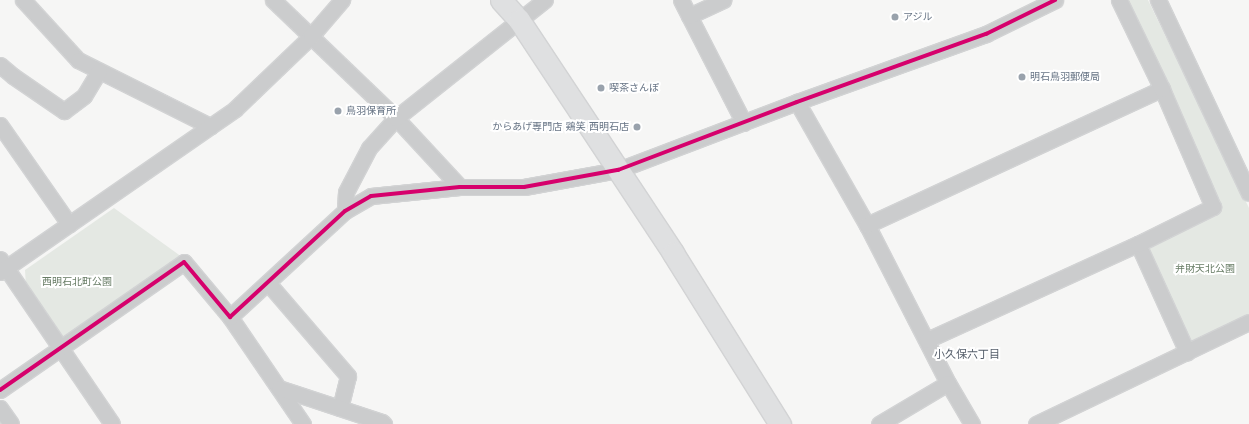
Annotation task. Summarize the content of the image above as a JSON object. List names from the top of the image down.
{
  "districts": ["小久保六丁目"],
  "parks": ["弁財天北公園", "西明石北町公園"],
  "places": [
    "アジル",
    "明石鳥羽郵便局",
    "喫茶さんぽ",
    "鳥羽保育所",
    "からあげ専門店 鶏笑 西明石店"
  ]
}
